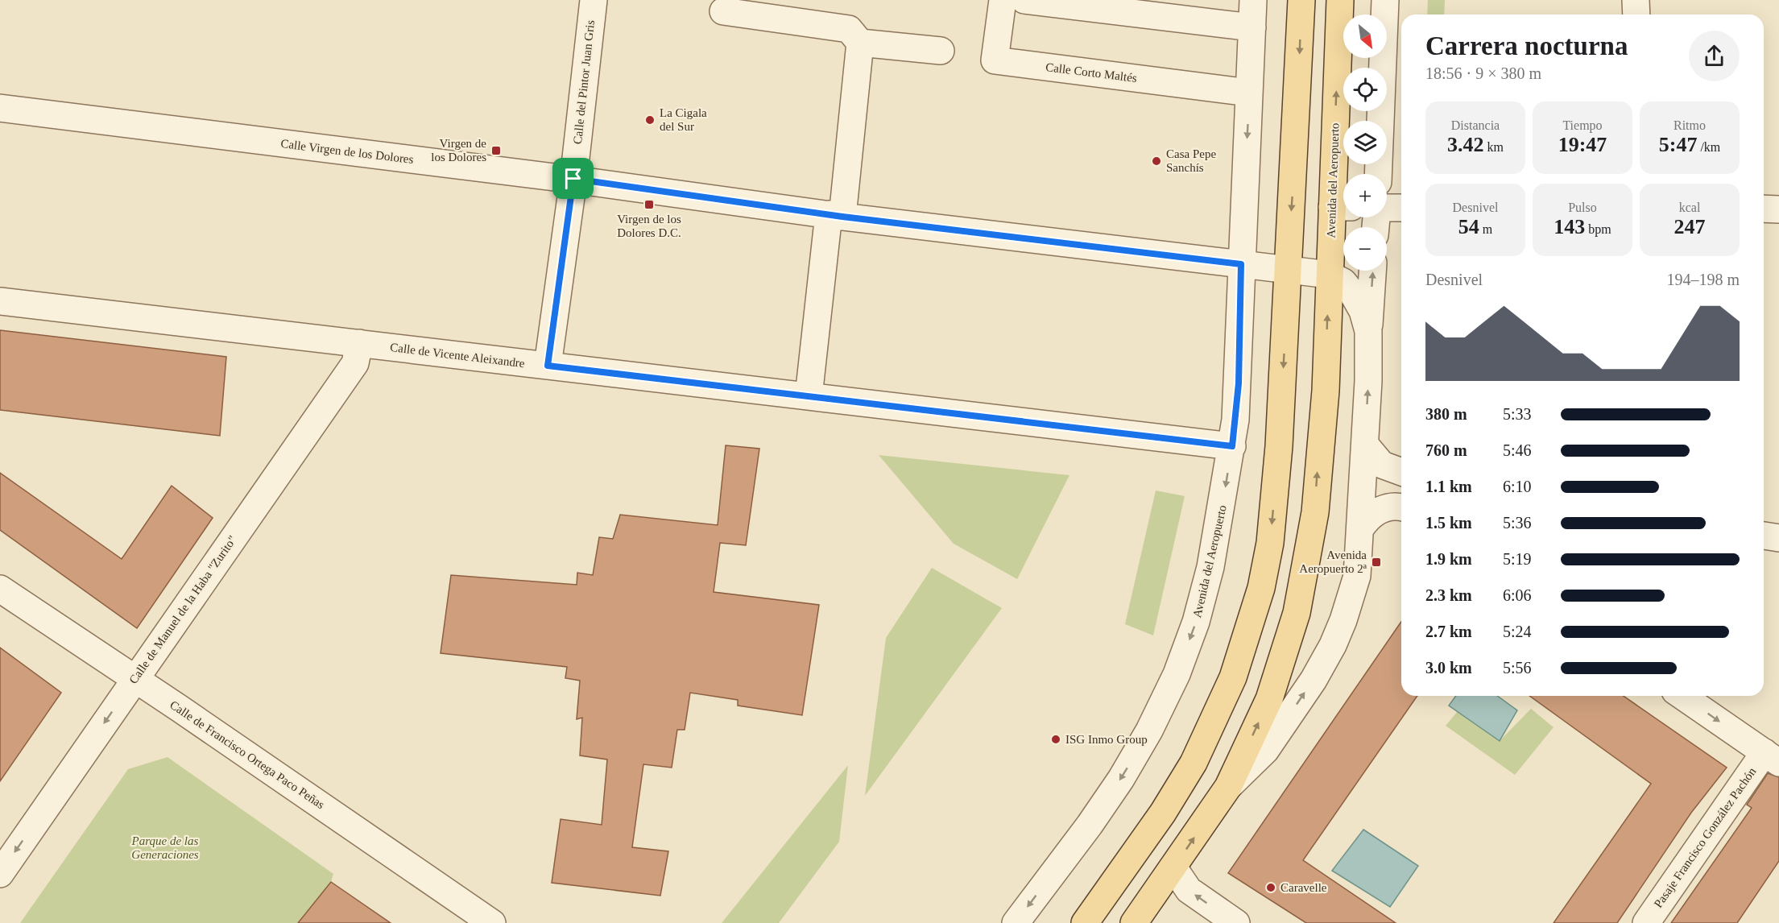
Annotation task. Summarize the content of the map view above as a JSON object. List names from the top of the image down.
{
  "streets": {
    "main road": ["Avenida del Aeropuerto"],
    "street": [
      "Calle Corto Maltés",
      "Calle del Pintor Juan Gris",
      "Calle Virgen de los Dolores",
      "Calle de Vicente Aleixandre",
      "Calle de Manuel de la Haba \"Zurito\"",
      "Calle de Francisco Ortega Paco Peñas",
      "Pasaje Francisco González Pachón"
    ]
  },
  "crossings": [
    ["Calle Corto Maltés", "Avenida del Aeropuerto"],
    ["Calle del Pintor Juan Gris", "Calle Virgen de los Dolores"],
    ["Calle del Pintor Juan Gris", "Calle de Vicente Aleixandre"],
    ["Calle Virgen de los Dolores", "Avenida del Aeropuerto"],
    ["Avenida del Aeropuerto", "Calle de Vicente Aleixandre"],
    ["Calle de Vicente Aleixandre", "Calle de Manuel de la Haba \"Zurito\""],
    ["Calle de Manuel de la Haba \"Zurito\"", "Calle de Francisco Ortega Paco Peñas"]
  ],
  "one_way": ["Calle de Manuel de la Haba \"Zurito\""],
  "parks": ["Parque de las Generaciones"],
  "places": {
    "other": [
      "La Cigala del Sur",
      "Casa Pepe Sanchís",
      "ISG Inmo Group",
      "Caravelle"
    ],
    "transit": ["Virgen de los Dolores", "Virgen de los Dolores D.C.", "Avenida Aeropuerto 2ª"]
  },
  "north": "bottom right",
  "page": {
    "map_buttons": ["+", "−"],
    "heading": ["Carrera nocturna", "18:56 · 9 × 380 m"],
    "stats": [
      ["Distancia", "3.42 km"],
      ["Tiempo", "19:47"],
      ["Ritmo", "5:47 /km"],
      ["Desnivel", "54 m"],
      ["Pulso", "143 bpm"],
      ["kcal", "247"]
    ],
    "chart": ["Desnivel", "194–198 m"],
    "list": [
      {
        "name": "380 m",
        "note": "5:33"
      },
      {
        "name": "760 m",
        "note": "5:46"
      },
      {
        "name": "1.1 km",
        "note": "6:10"
      },
      {
        "name": "1.5 km",
        "note": "5:36"
      },
      {
        "name": "1.9 km",
        "note": "5:19"
      },
      {
        "name": "2.3 km",
        "note": "6:06"
      },
      {
        "name": "2.7 km",
        "note": "5:24"
      },
      {
        "name": "3.0 km",
        "note": "5:56"
      }
    ]
  }
}
